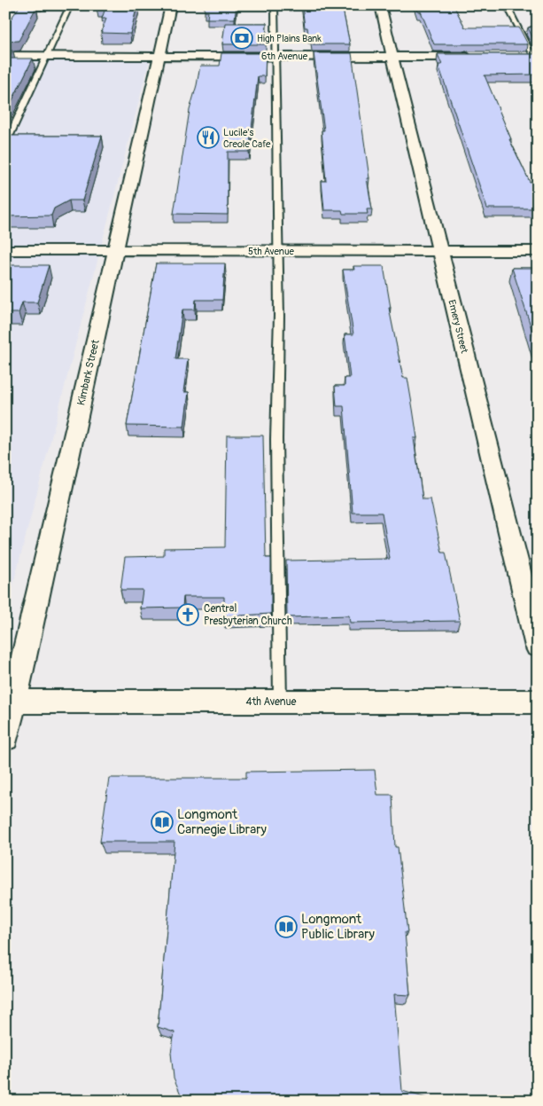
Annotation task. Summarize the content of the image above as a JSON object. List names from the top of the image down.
{
  "streets": {
    "street": [
      "6th Avenue",
      "5th Avenue",
      "Emery Street",
      "Kimbark Street",
      "4th Avenue"
    ]
  },
  "crossings": [
    ["6th Avenue", "Emery Street"],
    ["6th Avenue", "Kimbark Street"],
    ["5th Avenue", "Emery Street"],
    ["5th Avenue", "Kimbark Street"],
    ["Kimbark Street", "4th Avenue"]
  ],
  "places": {
    "bank": ["High Plains Bank"],
    "restaurant": ["Lucile's Creole Cafe"],
    "church": ["Central Presbyterian Church"],
    "library": ["Longmont Carnegie Library", "Longmont Public Library"]
  }
}
